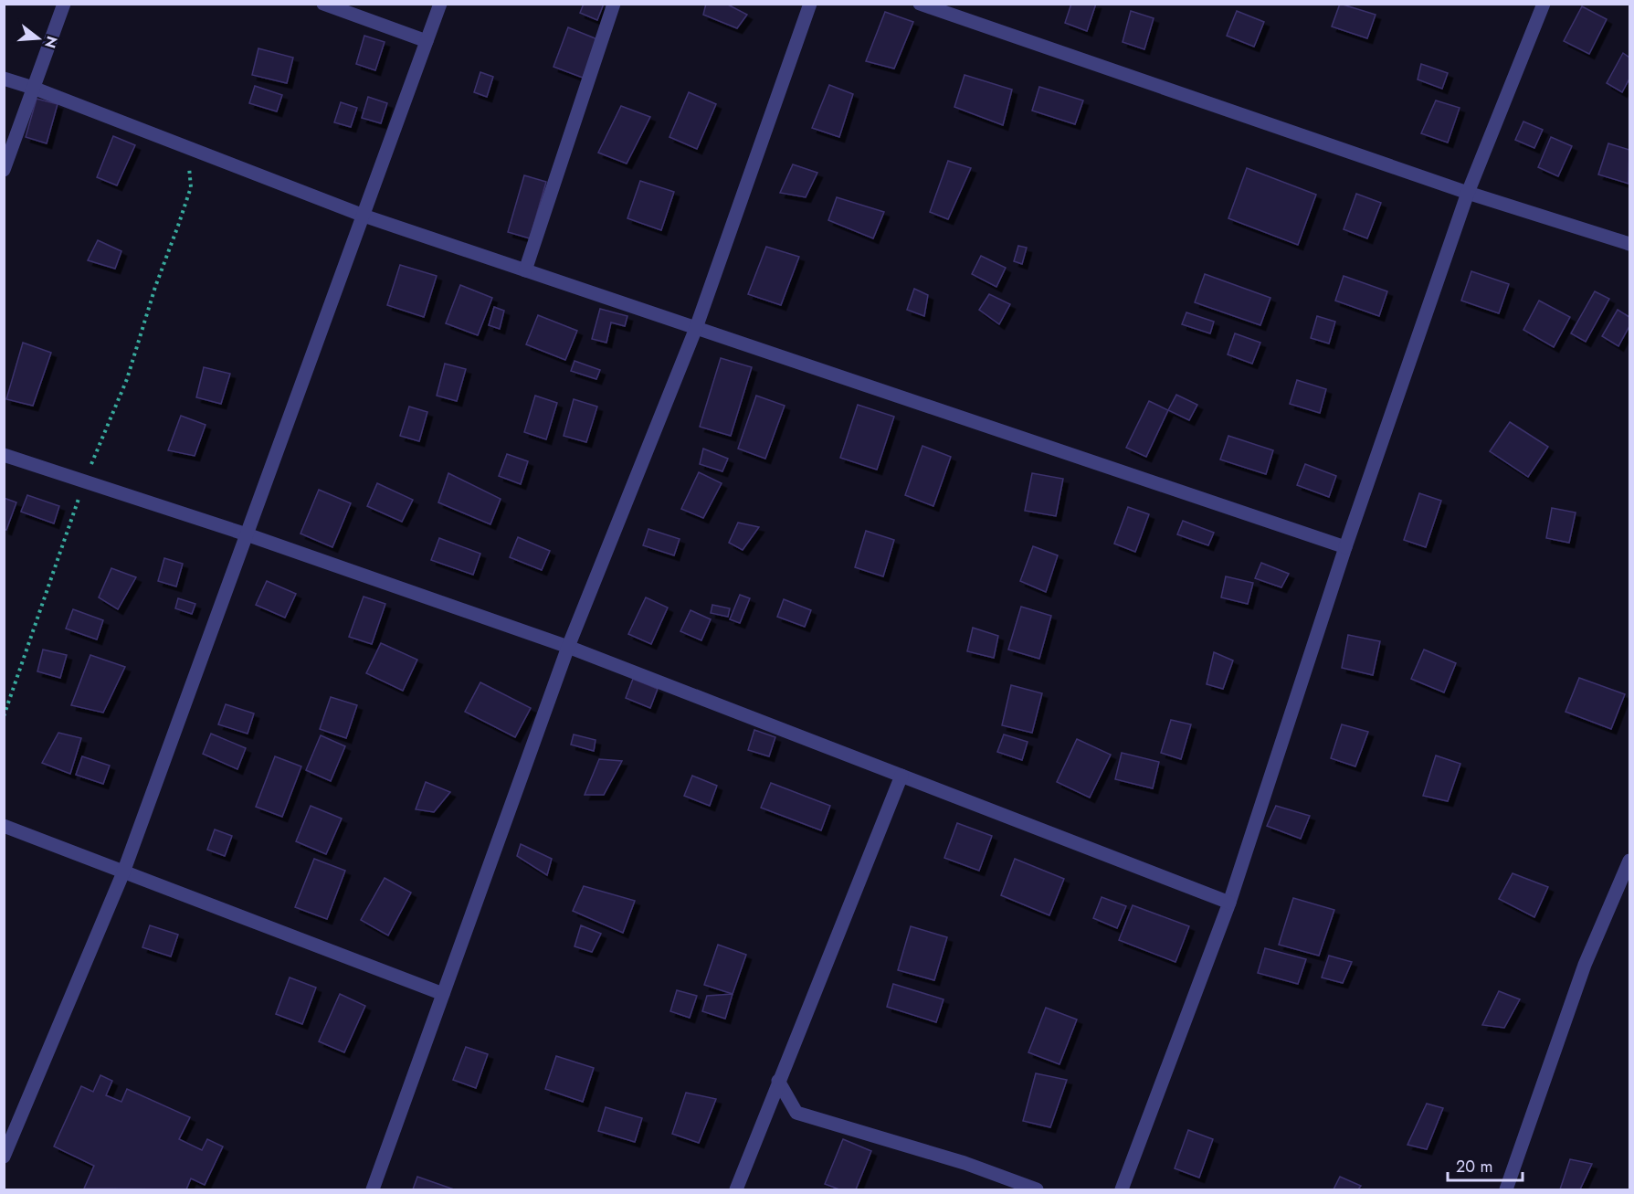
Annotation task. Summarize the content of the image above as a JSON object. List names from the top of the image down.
{
  "scale_bar": "20 m",
  "north": "right"
}
